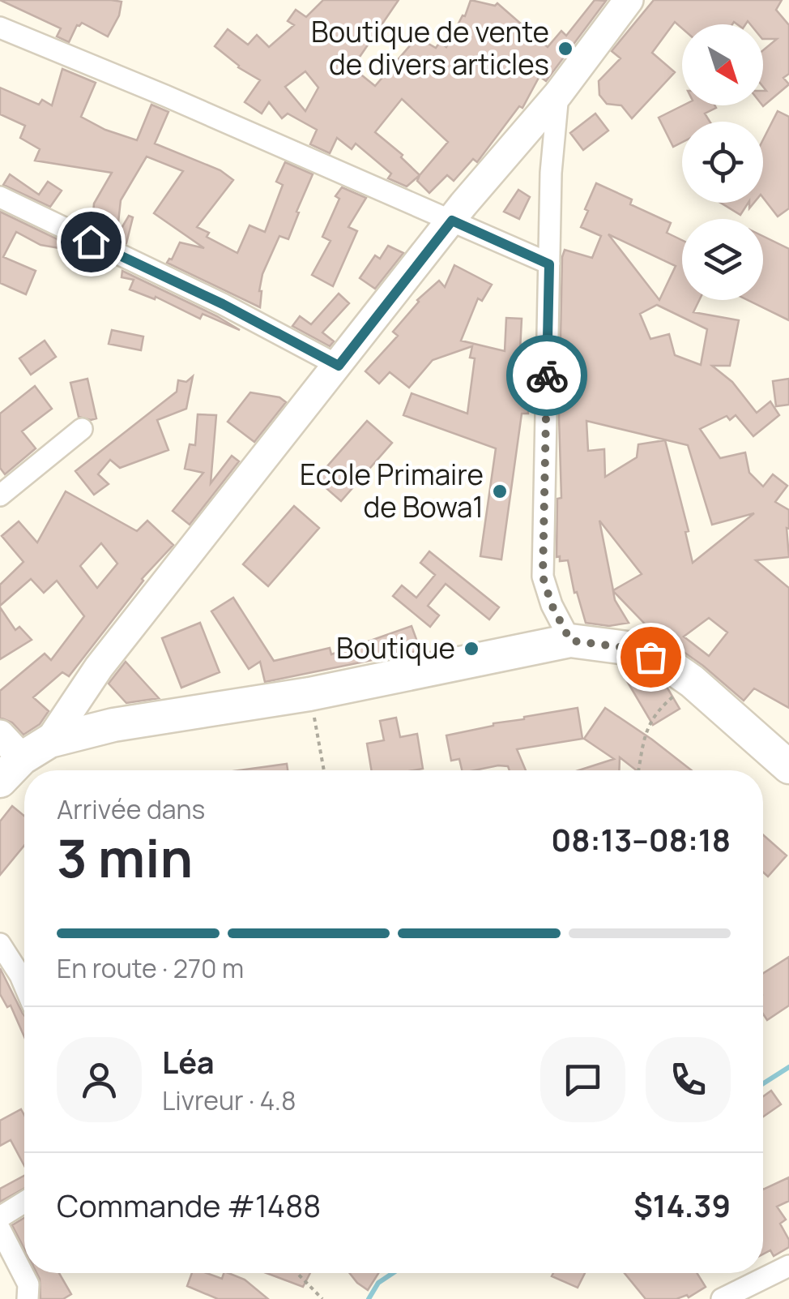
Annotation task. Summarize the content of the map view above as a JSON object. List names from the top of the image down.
{
  "places": ["Boutique de vente de divers articles", "Ecole Primaire de Bowa1", "Boutique"],
  "north": "bottom right",
  "page": {
    "heading": ["3 min", "Arrivée dans", "08:13–08:18"],
    "panel": [
      "Léa",
      "Livreur · 4.8",
      "Commande #1488",
      "$14.39"
    ],
    "bar": "En route · 270 m"
  }
}
